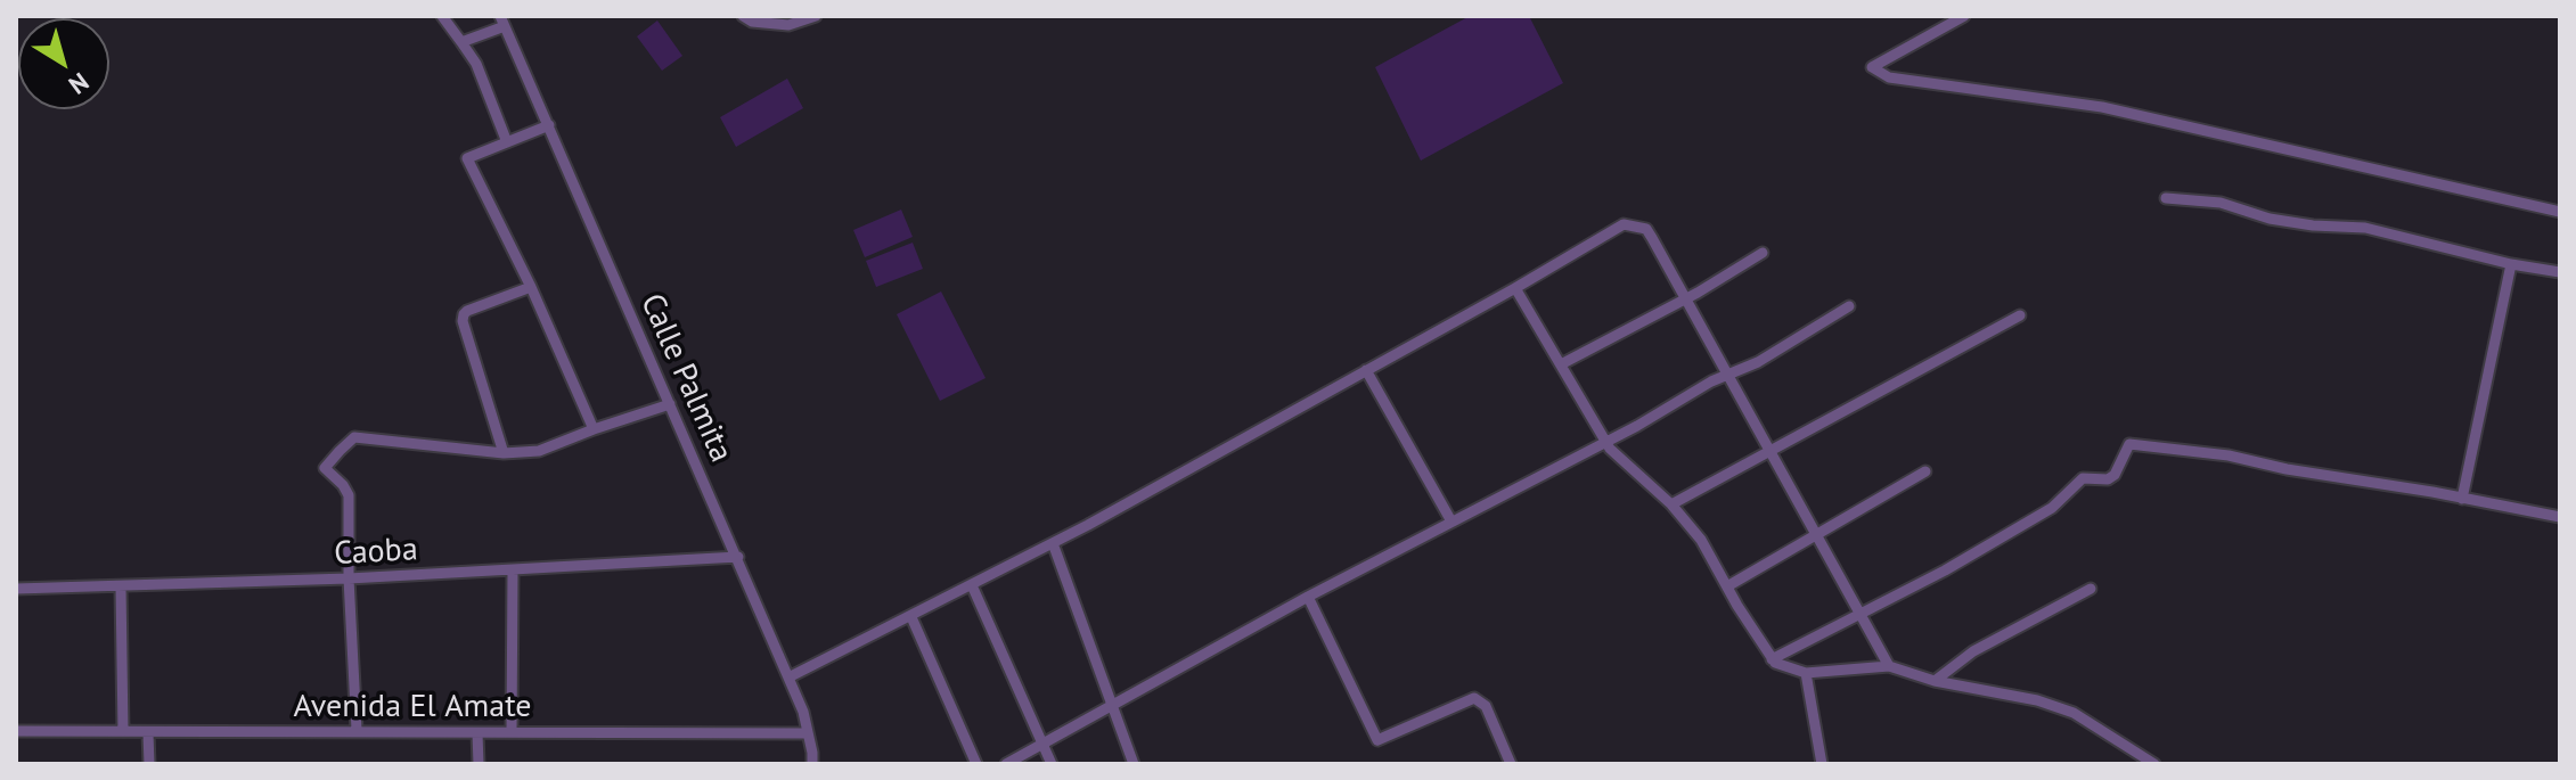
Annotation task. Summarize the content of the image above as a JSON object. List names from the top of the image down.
{
  "streets": {
    "street": ["Calle Palmita", "Caoba", "Avenida El Amate"]
  },
  "crossings": [
    ["Calle Palmita", "Caoba"],
    ["Calle Palmita", "Avenida El Amate"]
  ],
  "north": "bottom right"
}
